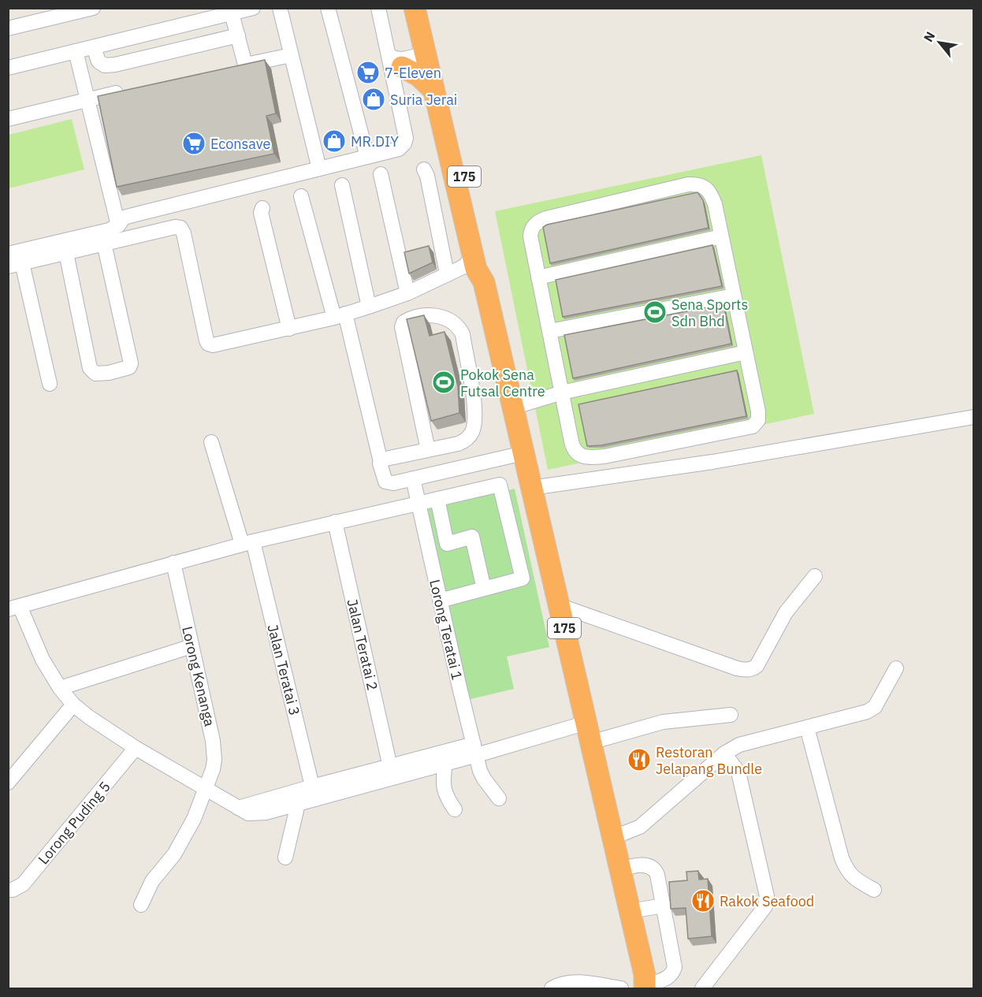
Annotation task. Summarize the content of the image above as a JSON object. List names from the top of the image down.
{
  "streets": {
    "highway": ["175"],
    "street": [
      "Lorong Teratai 1",
      "Jalan Teratai 2",
      "Jalan Teratai 3",
      "Lorong Kenanga",
      "Lorong Puding 5"
    ]
  },
  "places": {
    "supermarket": ["7-Eleven", "Econsave"],
    "shop": ["Suria Jerai", "MR.DIY"],
    "sports": ["Sena Sports Sdn Bhd", "Pokok Sena Futsal Centre"],
    "restaurant": ["Restoran Jelapang Bundle", "Rakok Seafood"]
  },
  "north": "top left"
}
